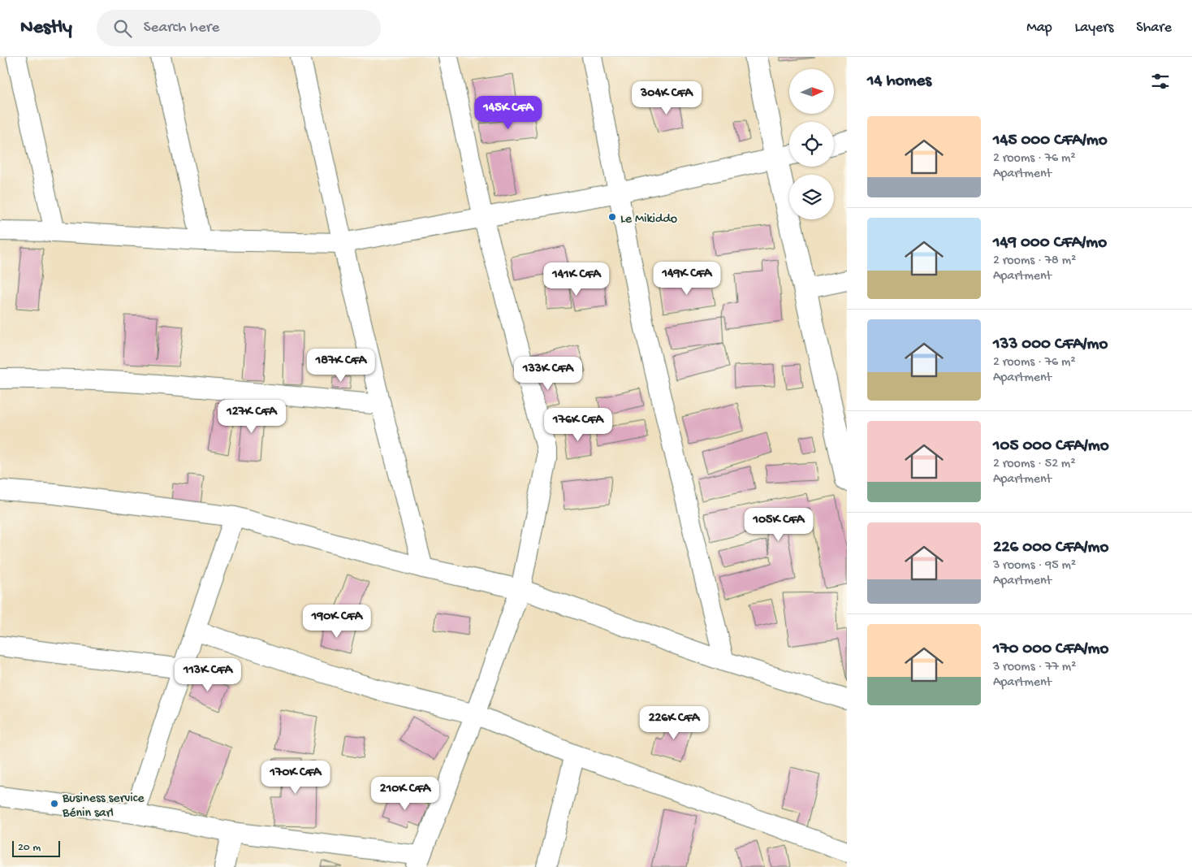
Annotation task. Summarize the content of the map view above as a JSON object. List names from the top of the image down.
{
  "places": ["Le Mikiddo", "Business service Bénin sarl"],
  "scale_bar": "20 m",
  "north": "right",
  "page": {
    "header": "Nestly",
    "search": "Search here",
    "nav": ["Map", "Layers", "Share"],
    "heading": "14 homes",
    "price": [
      "304K CFA",
      "145K CFA",
      "149K CFA",
      "141K CFA",
      "187K CFA",
      "133K CFA",
      "127K CFA",
      "176K CFA",
      "105K CFA",
      "190K CFA",
      "113K CFA",
      "226K CFA",
      "170K CFA",
      "210K CFA"
    ],
    "list": [
      {
        "name": "145 000 CFA/mo",
        "note": "2 rooms · 76 m² · Apartment"
      },
      {
        "name": "149 000 CFA/mo",
        "note": "2 rooms · 78 m² · Apartment"
      },
      {
        "name": "133 000 CFA/mo",
        "note": "2 rooms · 76 m² · Apartment"
      },
      {
        "name": "105 000 CFA/mo",
        "note": "2 rooms · 52 m² · Apartment"
      },
      {
        "name": "226 000 CFA/mo",
        "note": "3 rooms · 95 m² · Apartment"
      },
      {
        "name": "170 000 CFA/mo",
        "note": "3 rooms · 77 m² · Apartment"
      }
    ],
    "scale": "20 m"
  }
}
